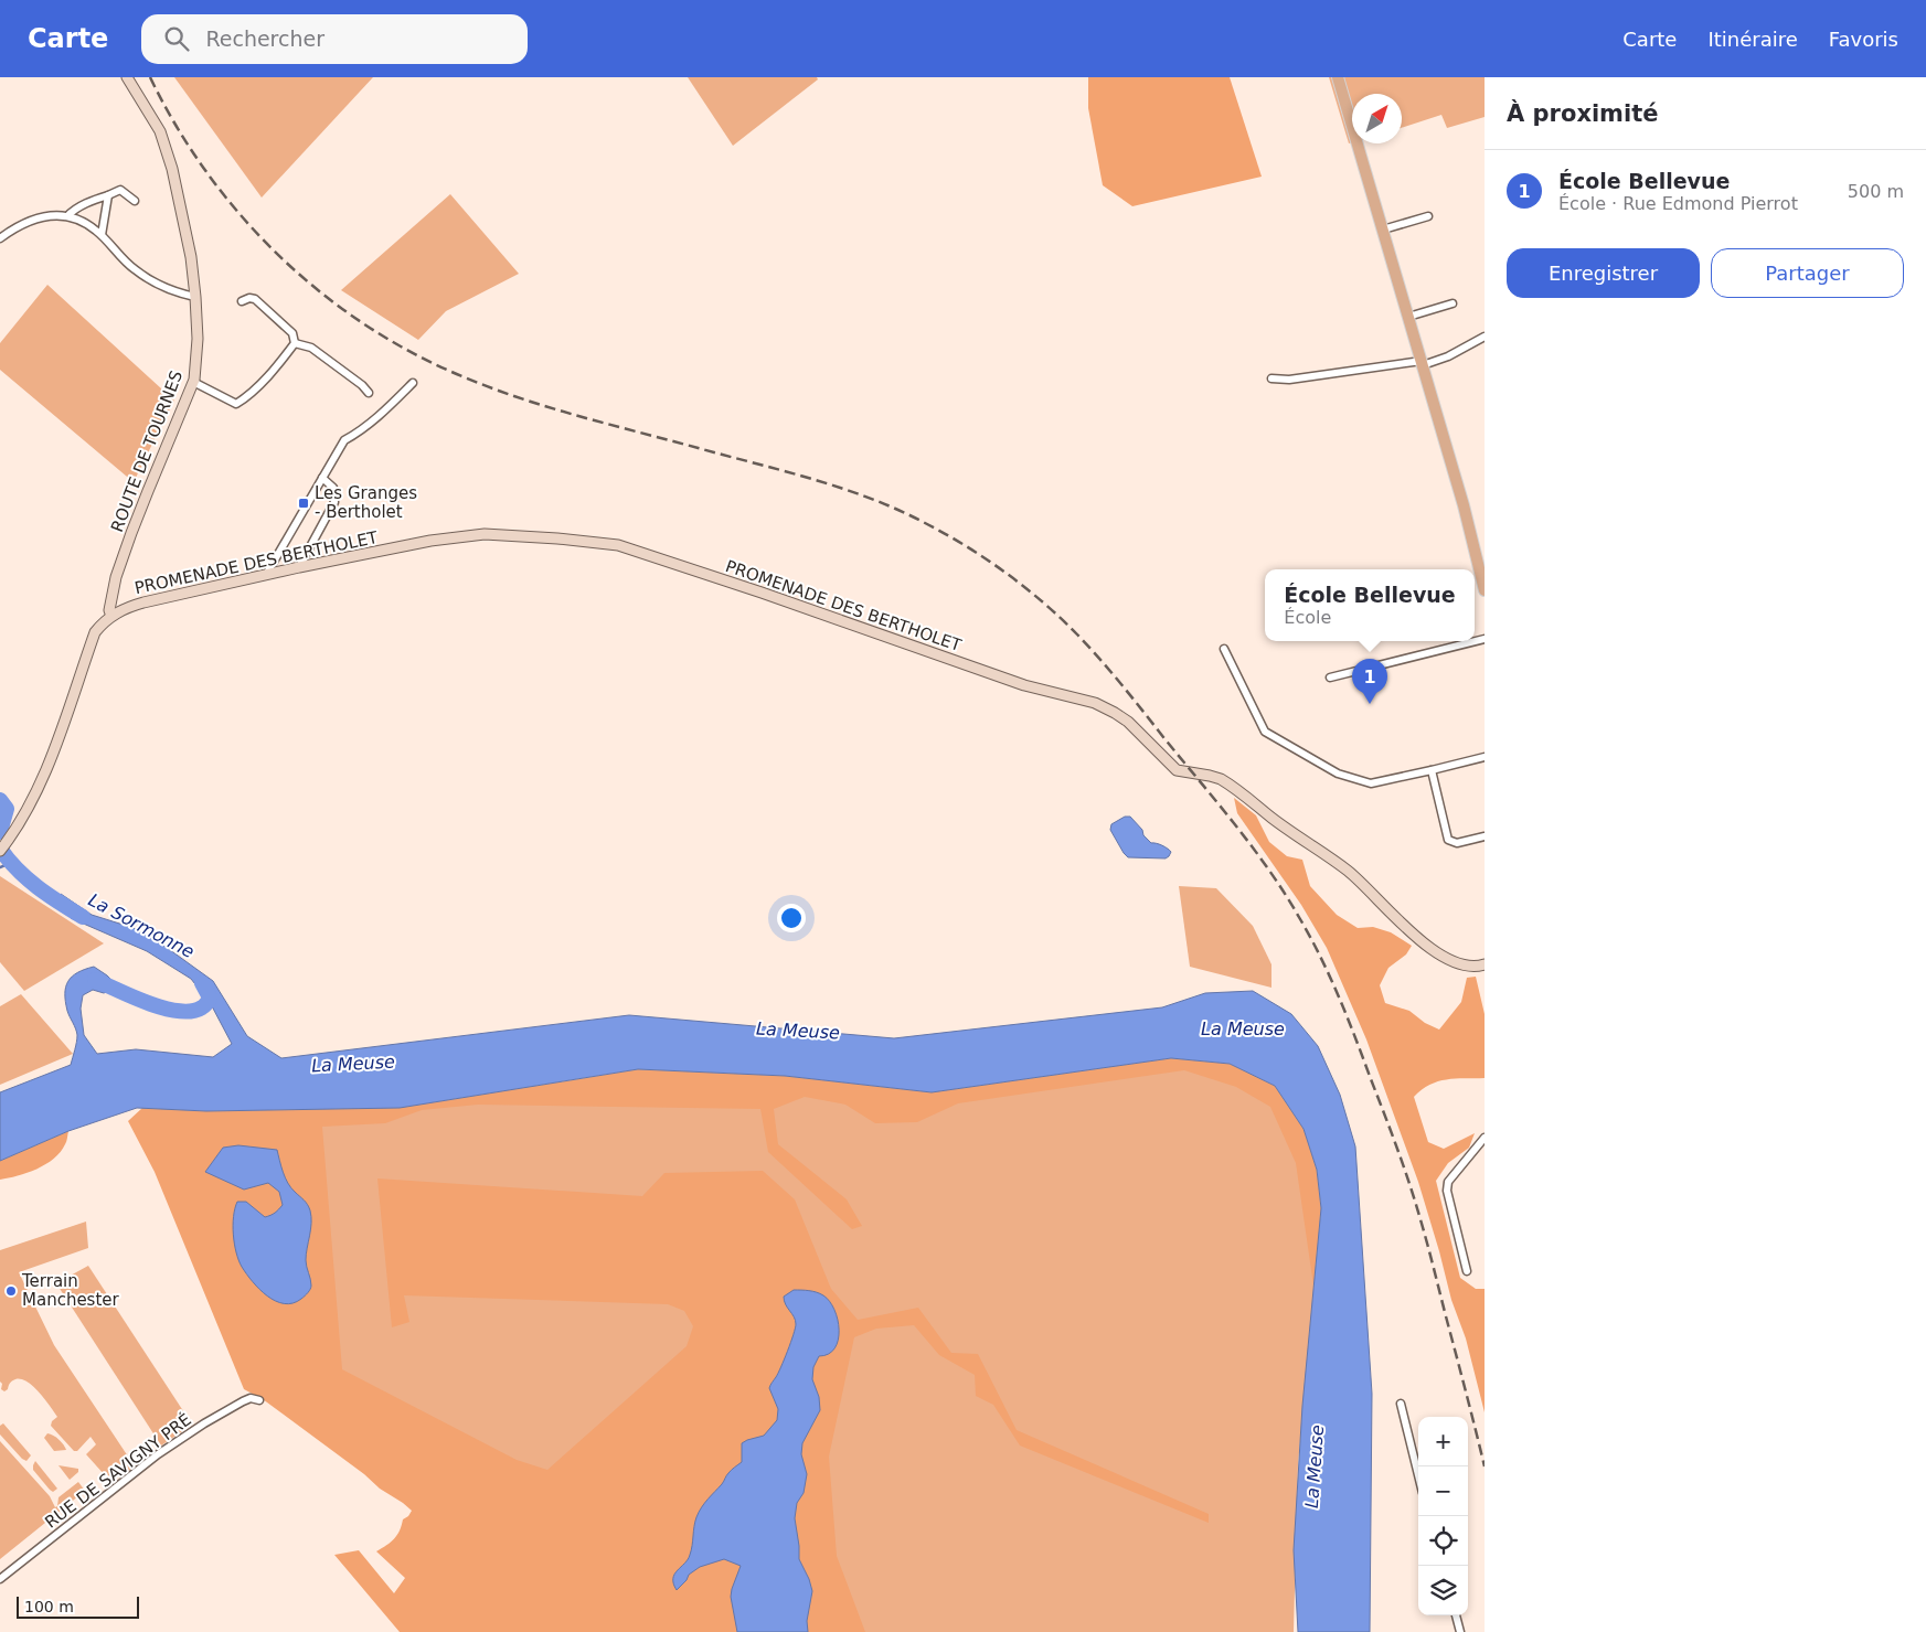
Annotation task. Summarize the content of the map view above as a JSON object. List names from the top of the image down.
{
  "streets": {
    "street": ["ROUTE DE TOURNES", "PROMENADE DES BERTHOLET", "RUE DE SAVIGNY PRÉ"]
  },
  "crossings": [
    ["ROUTE DE TOURNES", "PROMENADE DES BERTHOLET"]
  ],
  "water": ["La Sormonne", "La Meuse"],
  "places": {
    "transit": ["Les Granges - Bertholet"],
    "other": ["Terrain Manchester"]
  },
  "scale_bar": "100 m",
  "north": "top right",
  "page": {
    "header": "Carte",
    "search": "Rechercher",
    "nav": ["Carte", "Itinéraire", "Favoris"],
    "heading": "À proximité",
    "list": [
      {
        "mark": "1",
        "name": "École Bellevue",
        "note": "École · Rue Edmond Pierrot",
        "value": "500 m"
      }
    ],
    "buttons": ["Enregistrer", "Partager"],
    "popup": ["École Bellevue", "École"],
    "pins": "1",
    "map_buttons": ["+", "−"],
    "scale": "100 m"
  }
}
